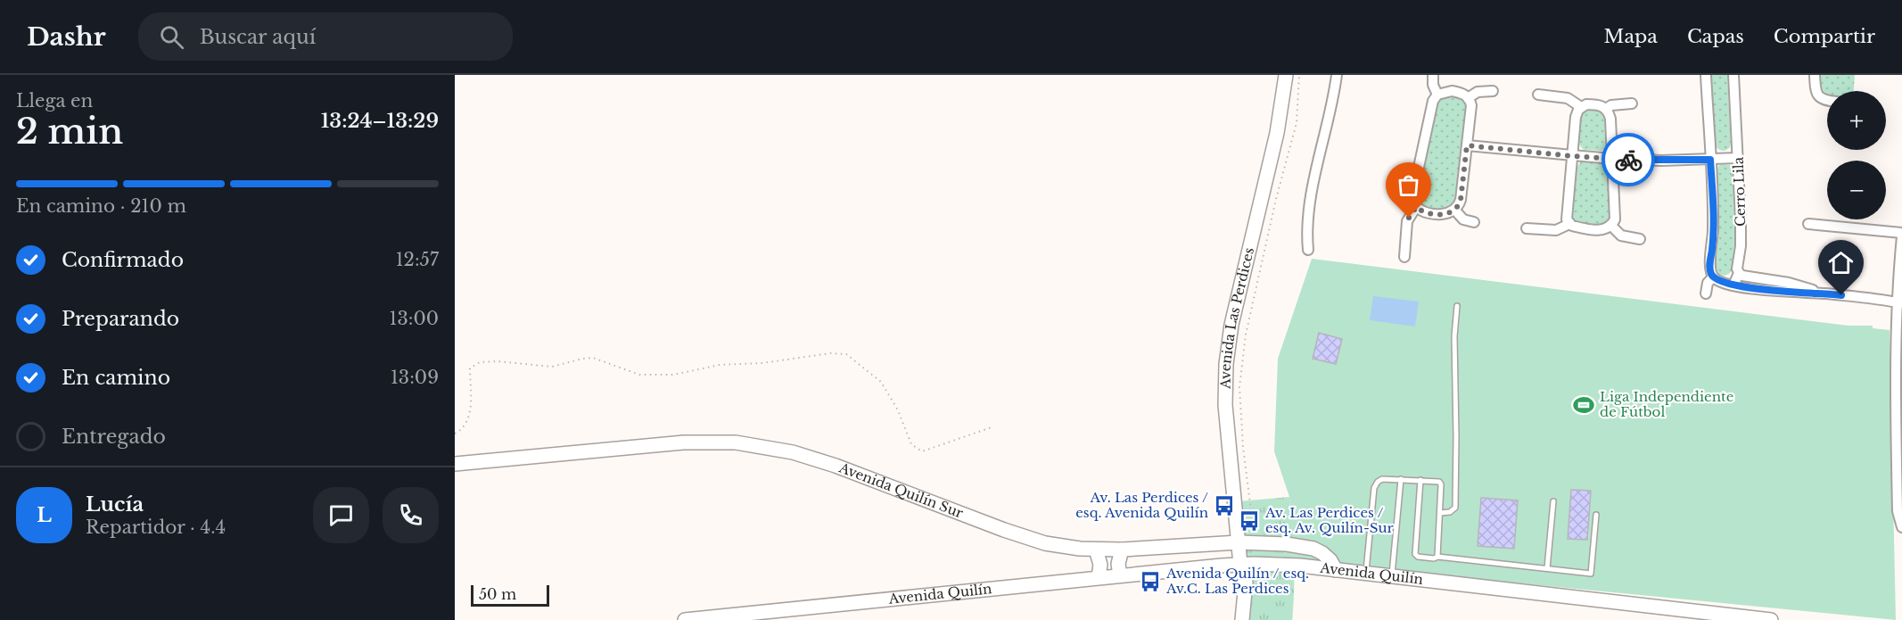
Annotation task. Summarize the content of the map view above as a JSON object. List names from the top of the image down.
{
  "streets": {
    "street": [
      "Cerro Lila",
      "Avenida Las Perdices",
      "Avenida Quilín Sur",
      "Avenida Quilín"
    ]
  },
  "crossings": [
    ["Avenida Las Perdices", "Avenida Quilín Sur"],
    ["Avenida Las Perdices", "Avenida Quilín"],
    ["Avenida Quilín Sur", "Avenida Quilín"]
  ],
  "places": {
    "sports": ["Liga Independiente de Fútbol"],
    "bus stop": ["Av. Las Perdices / esq. Avenida Quilín", "Av. Las Perdices / esq. Av. Quilín-Sur", "Avenida Quilín / esq. Av.C. Las Perdices"]
  },
  "scale_bar": "50 m",
  "page": {
    "header": "Dashr",
    "search": "Buscar aquí",
    "nav": ["Mapa", "Capas", "Compartir"],
    "heading": ["2 min", "Llega en", "13:24–13:29"],
    "panel": ["Lucía", "Repartidor · 4.4"],
    "map_buttons": ["+", "−"],
    "bar": "En camino · 210 m",
    "list": [
      ["Confirmado", "12:57"],
      ["Preparando", "13:00"],
      ["En camino", "13:09"],
      "Entregado"
    ],
    "round": "L",
    "scale": "50 m"
  }
}
